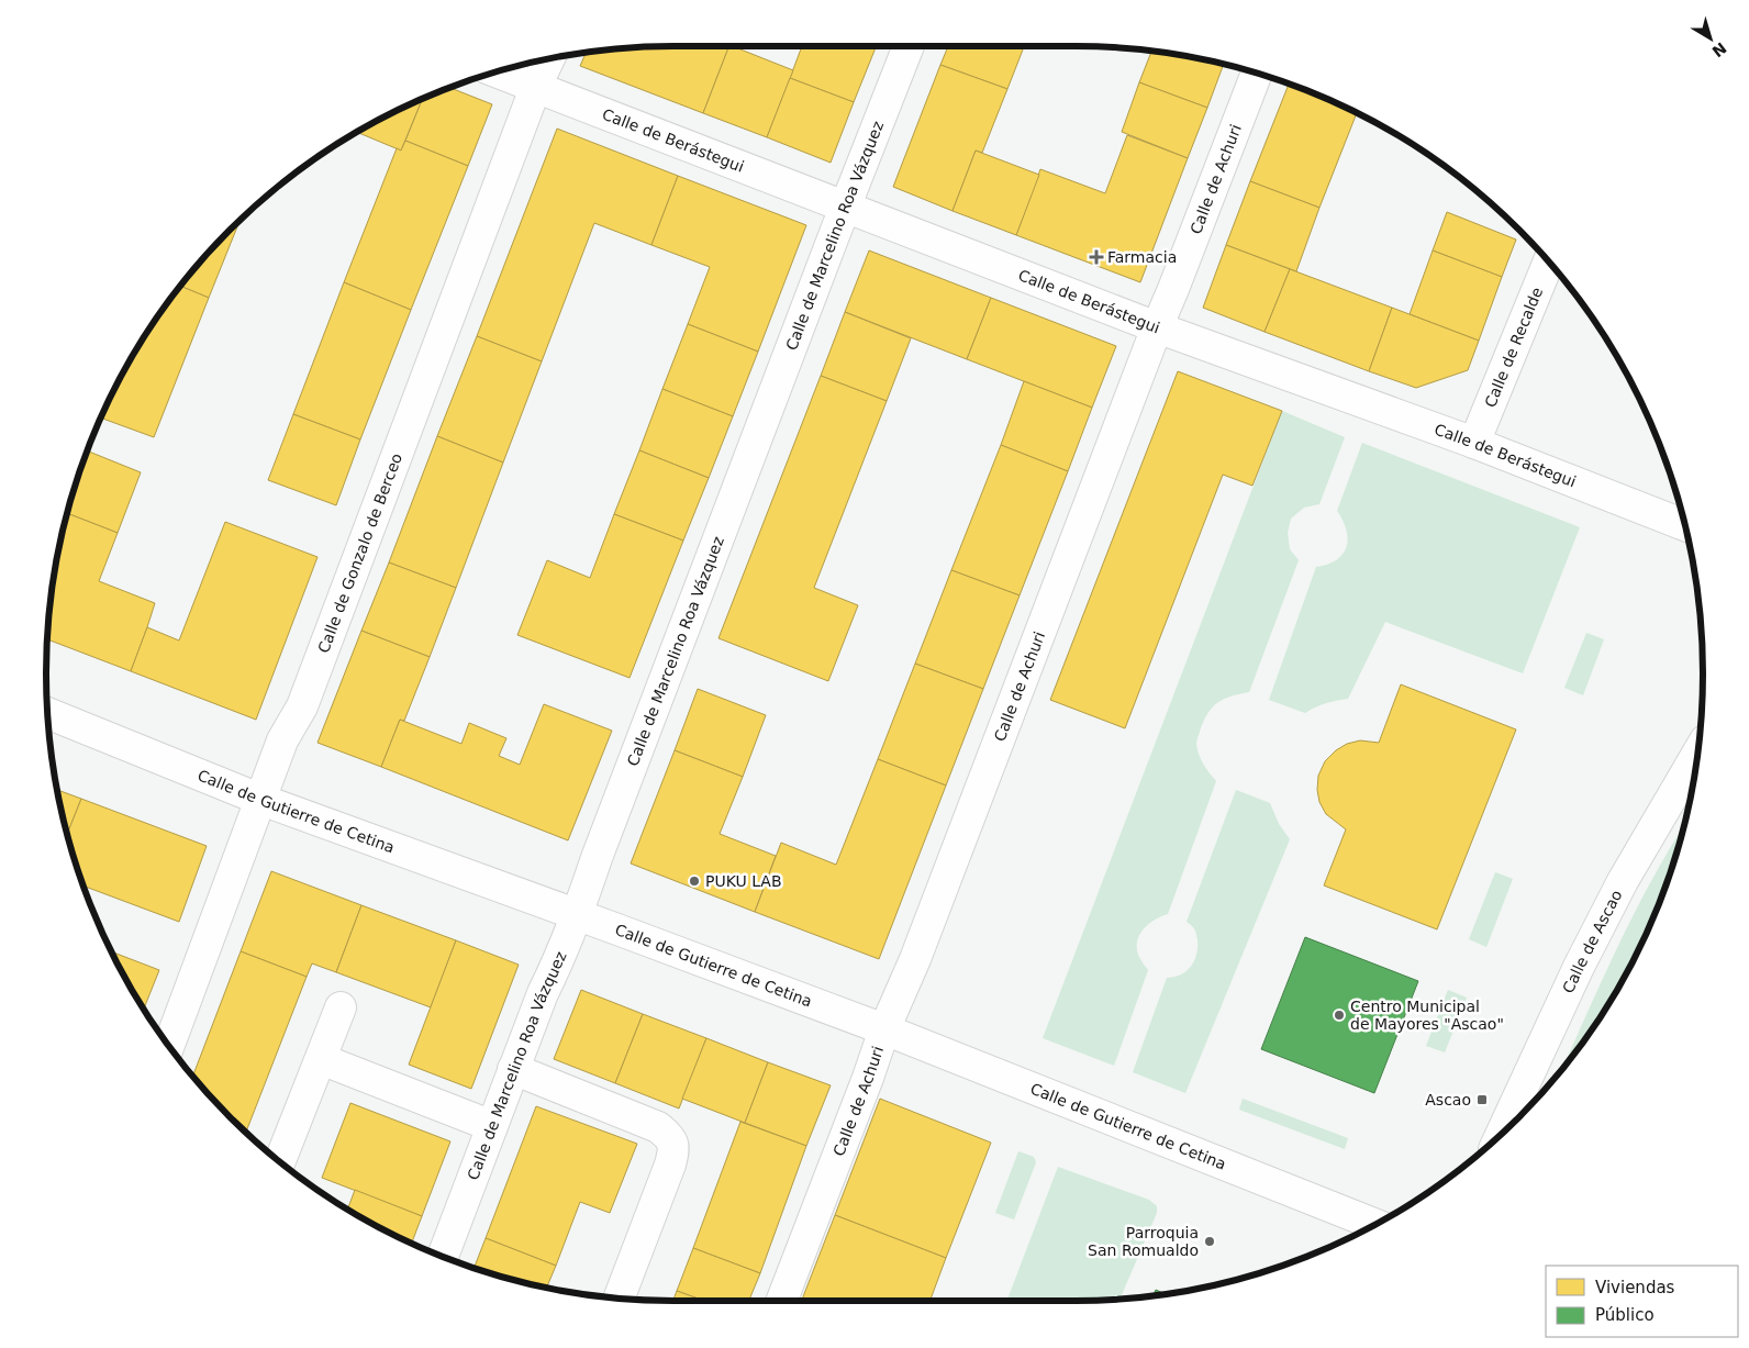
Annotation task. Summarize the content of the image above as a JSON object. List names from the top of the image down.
{
  "streets": {
    "street": [
      "Calle de Berástegui",
      "Calle de Achuri",
      "Calle de Marcelino Roa Vázquez",
      "Calle de Recalde",
      "Calle de Gonzalo de Berceo",
      "Calle de Gutierre de Cetina",
      "Calle de Ascao"
    ]
  },
  "crossings": [
    ["Calle de Berástegui", "Calle de Achuri"],
    ["Calle de Berástegui", "Calle de Marcelino Roa Vázquez"],
    ["Calle de Berástegui", "Calle de Recalde"],
    ["Calle de Berástegui", "Calle de Gonzalo de Berceo"],
    ["Calle de Achuri", "Calle de Gutierre de Cetina"],
    ["Calle de Marcelino Roa Vázquez", "Calle de Gutierre de Cetina"],
    ["Calle de Gonzalo de Berceo", "Calle de Gutierre de Cetina"]
  ],
  "places": {
    "health": ["Farmacia"],
    "other": ["PUKU LAB", "Centro Municipal de Mayores \"Ascao\"", "Parroquia San Romualdo"],
    "transit": ["Ascao"]
  },
  "legend": ["Viviendas", "Público"],
  "north": "bottom right"
}
